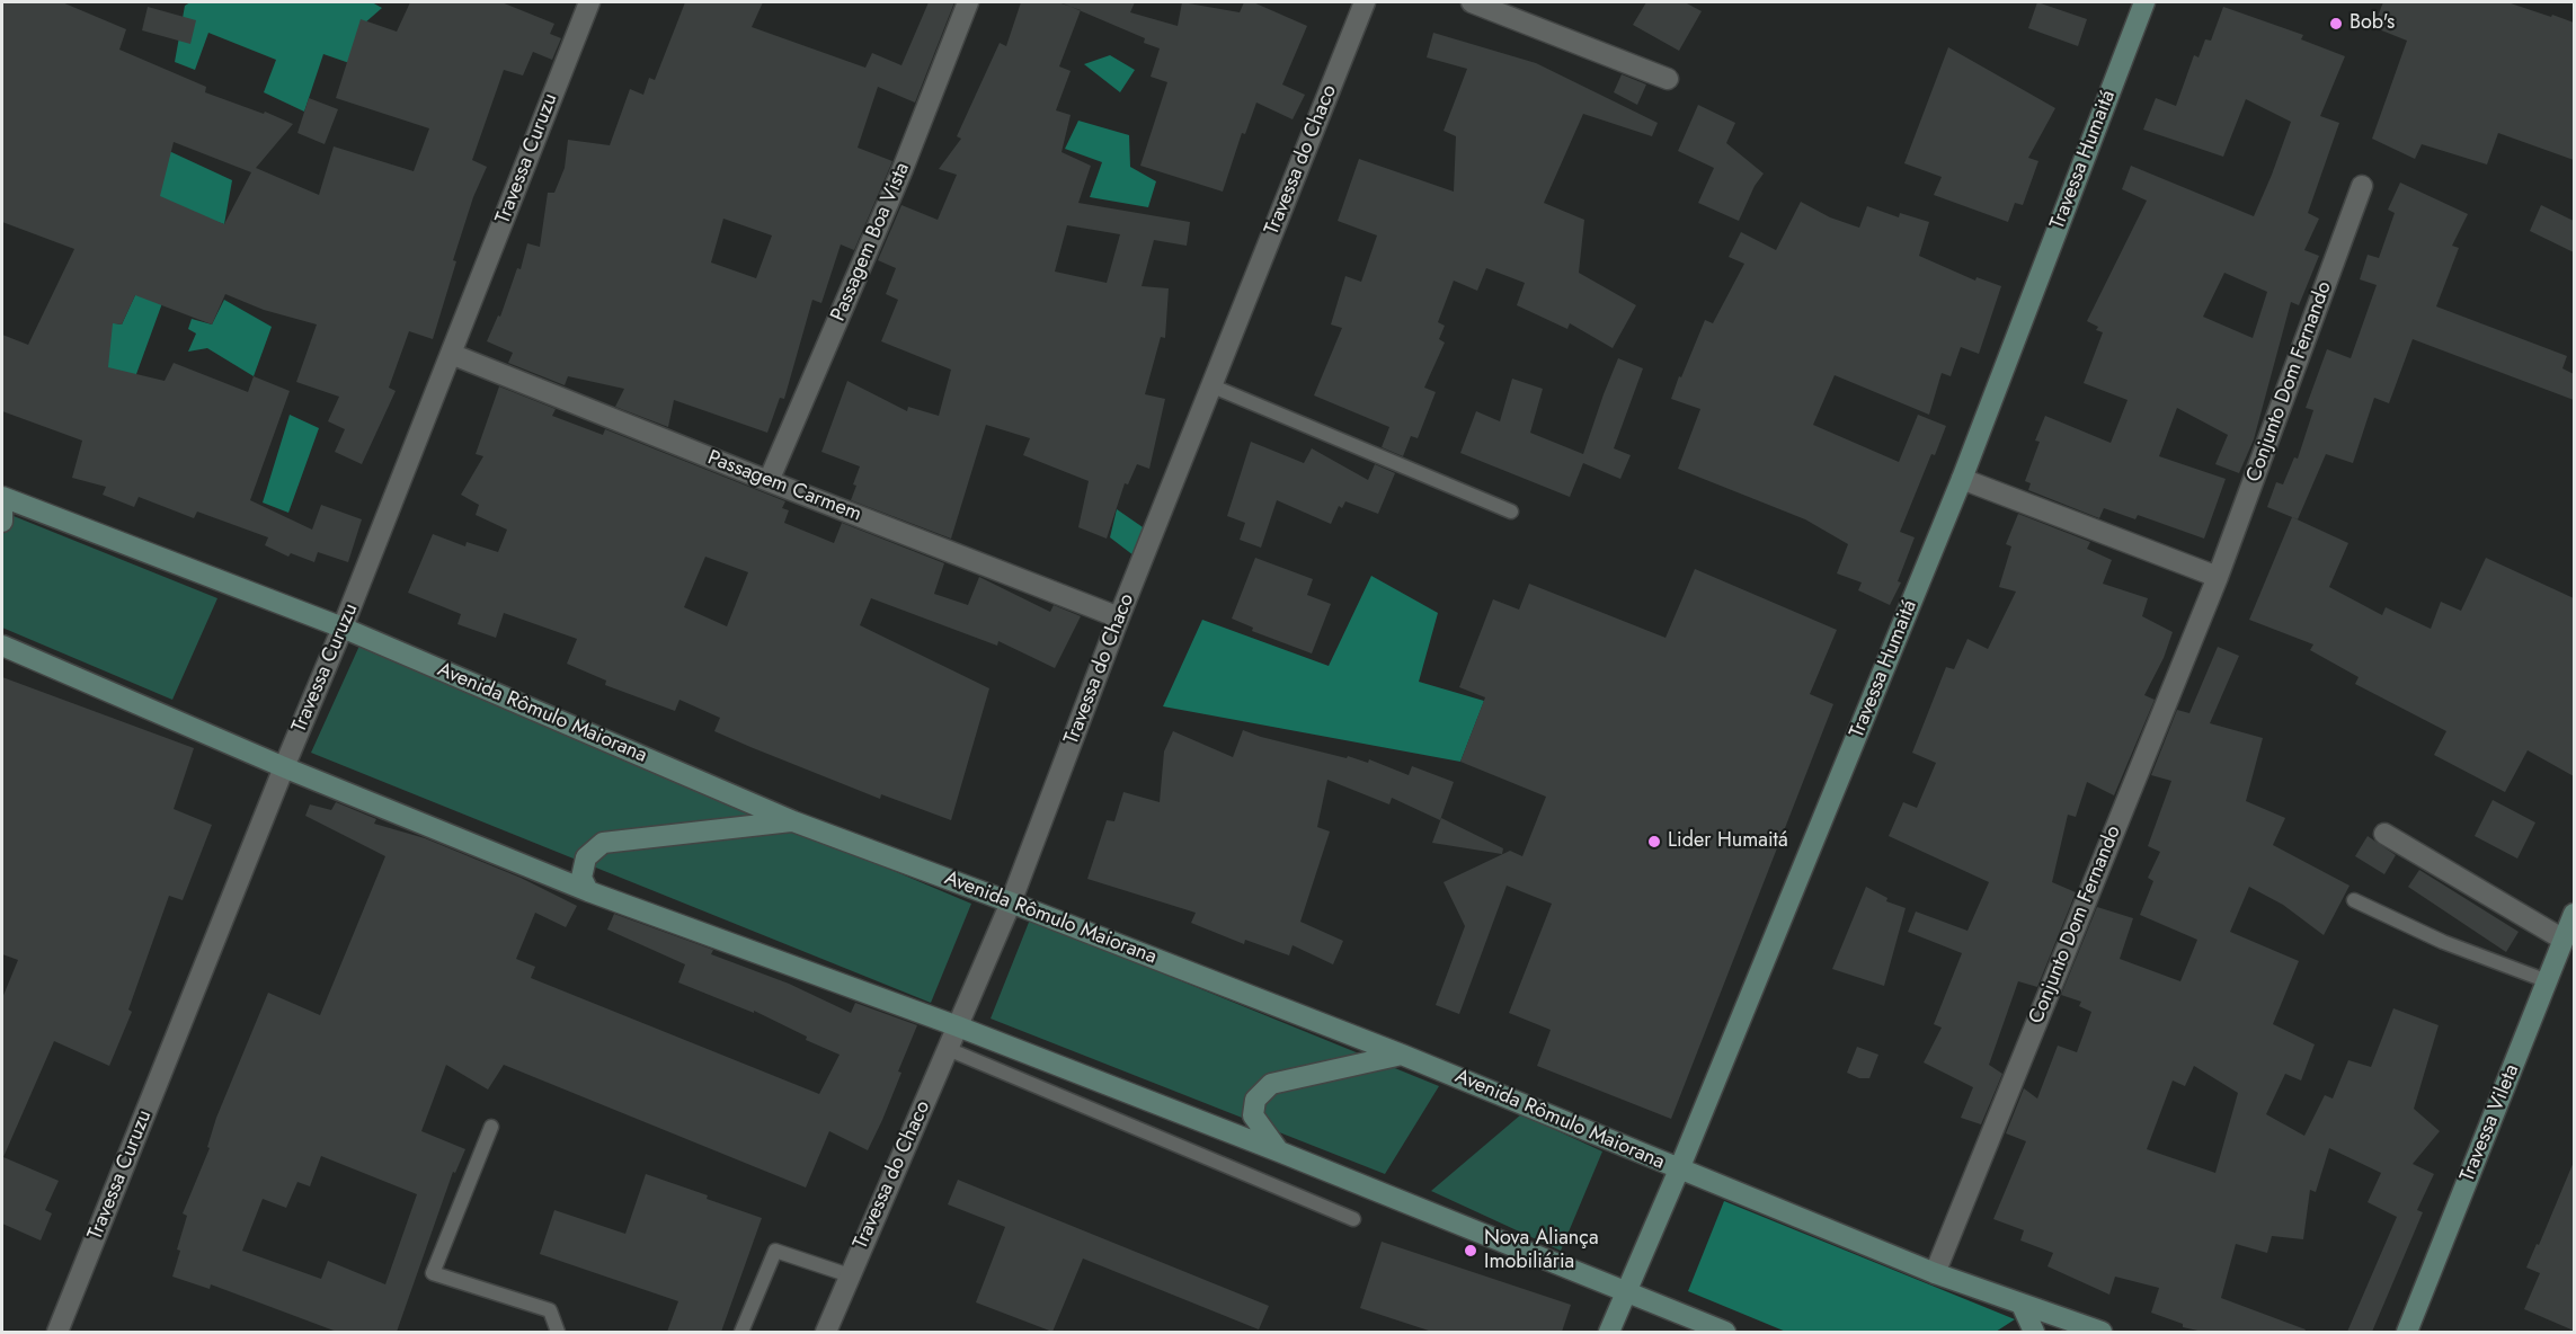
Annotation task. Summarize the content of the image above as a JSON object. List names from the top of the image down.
{
  "streets": {
    "street": [
      "Travessa Curuzu",
      "Travessa do Chaco",
      "Travessa Humaitá",
      "Passagem Boa Vista",
      "Conjunto Dom Fernando",
      "Passagem Carmem",
      "Avenida Rômulo Maiorana",
      "Travessa Vileta"
    ]
  },
  "crossings": [
    ["Travessa Curuzu", "Passagem Carmem"],
    ["Travessa Curuzu", "Avenida Rômulo Maiorana"],
    ["Travessa do Chaco", "Passagem Carmem"],
    ["Travessa do Chaco", "Avenida Rômulo Maiorana"],
    ["Travessa Humaitá", "Avenida Rômulo Maiorana"],
    ["Passagem Boa Vista", "Passagem Carmem"],
    ["Conjunto Dom Fernando", "Avenida Rômulo Maiorana"]
  ],
  "places": ["Bob's", "Lider Humaitá", "Nova Aliança Imobiliária"]
}
